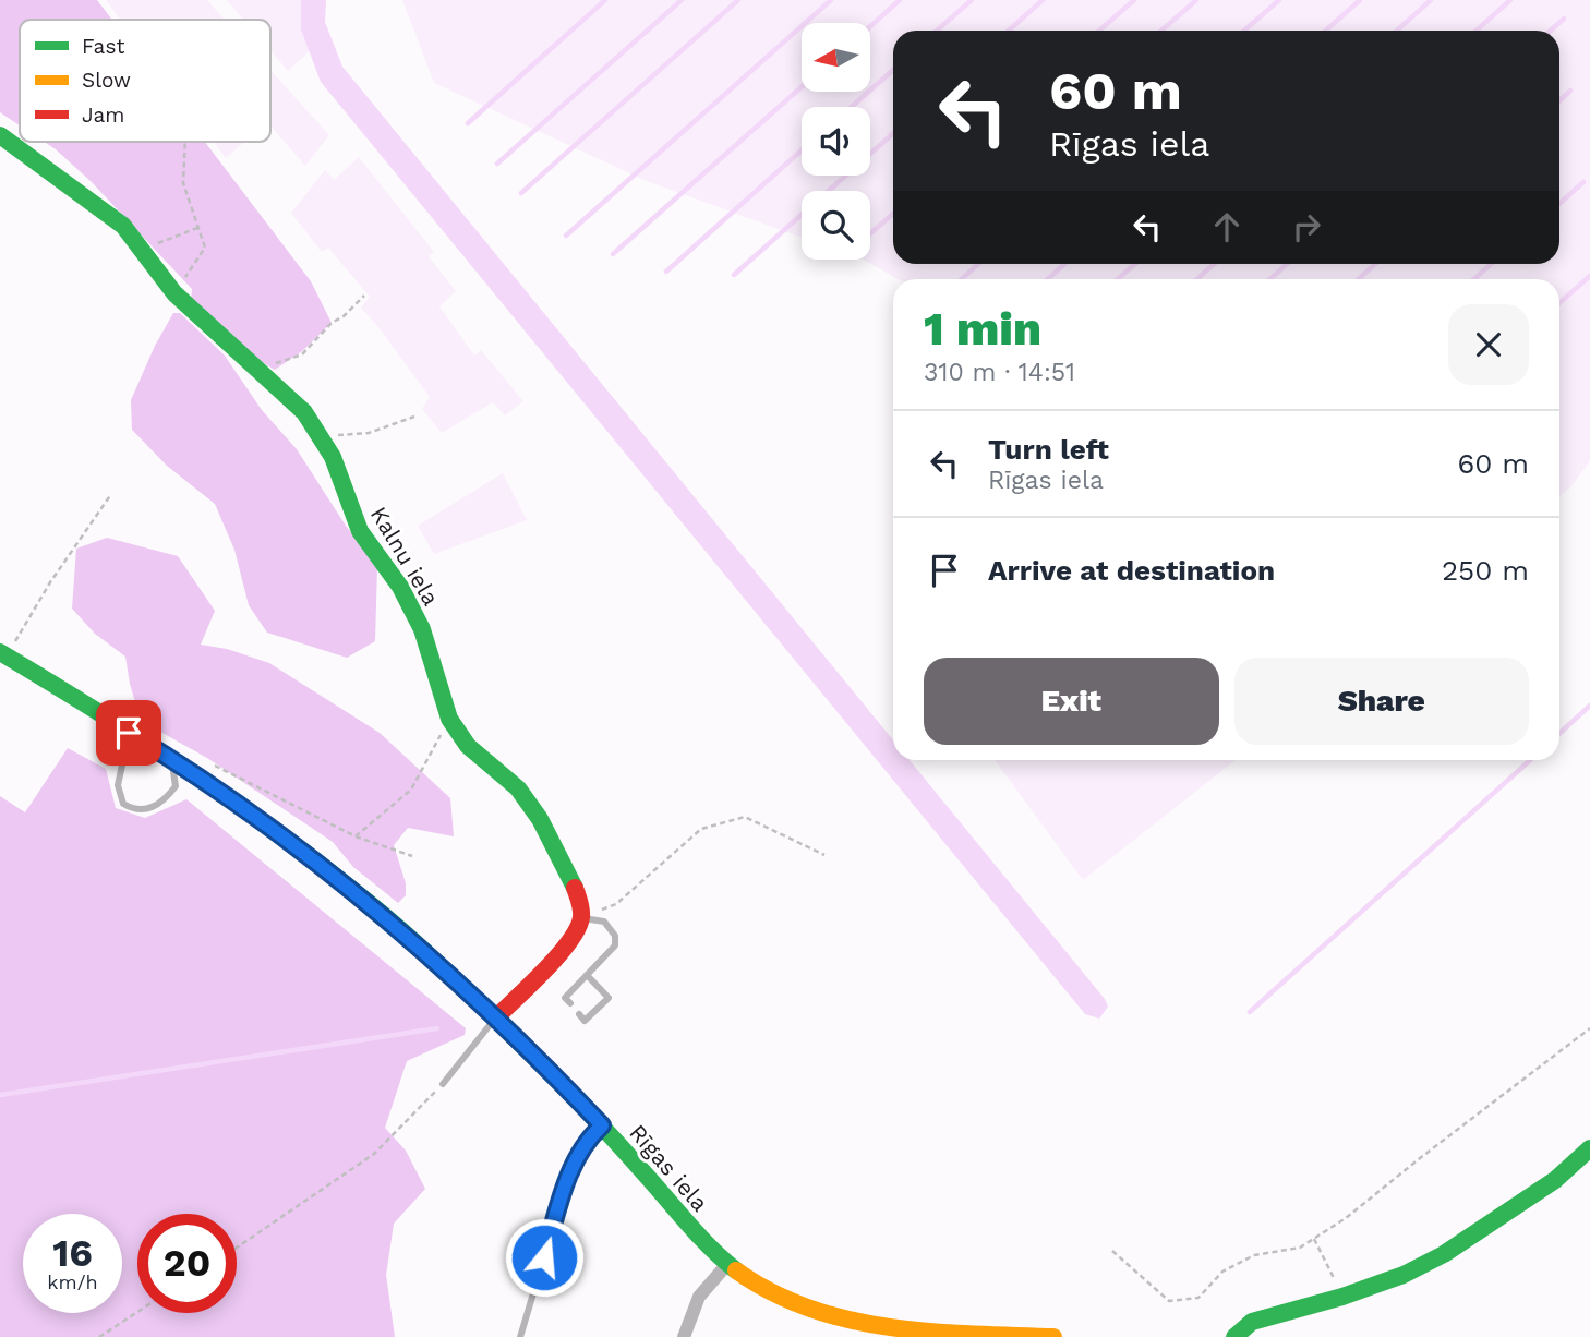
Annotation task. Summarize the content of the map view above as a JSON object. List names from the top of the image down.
{
  "streets": {
    "street": ["Kalnu iela", "Rīgas iela"]
  },
  "legend": ["Fast", "Slow", "Jam"],
  "north": "left",
  "page": {
    "turn": ["60 m", "Rīgas iela"],
    "heading": ["1 min", "310 m · 14:51"],
    "list": [
      {
        "name": "Turn left",
        "note": "Rīgas iela",
        "value": "60 m"
      },
      {
        "name": "Arrive at destination",
        "value": "250 m"
      }
    ],
    "buttons": ["Exit", "Share"],
    "speed": "16 km/h",
    "limit": "20"
  }
}
